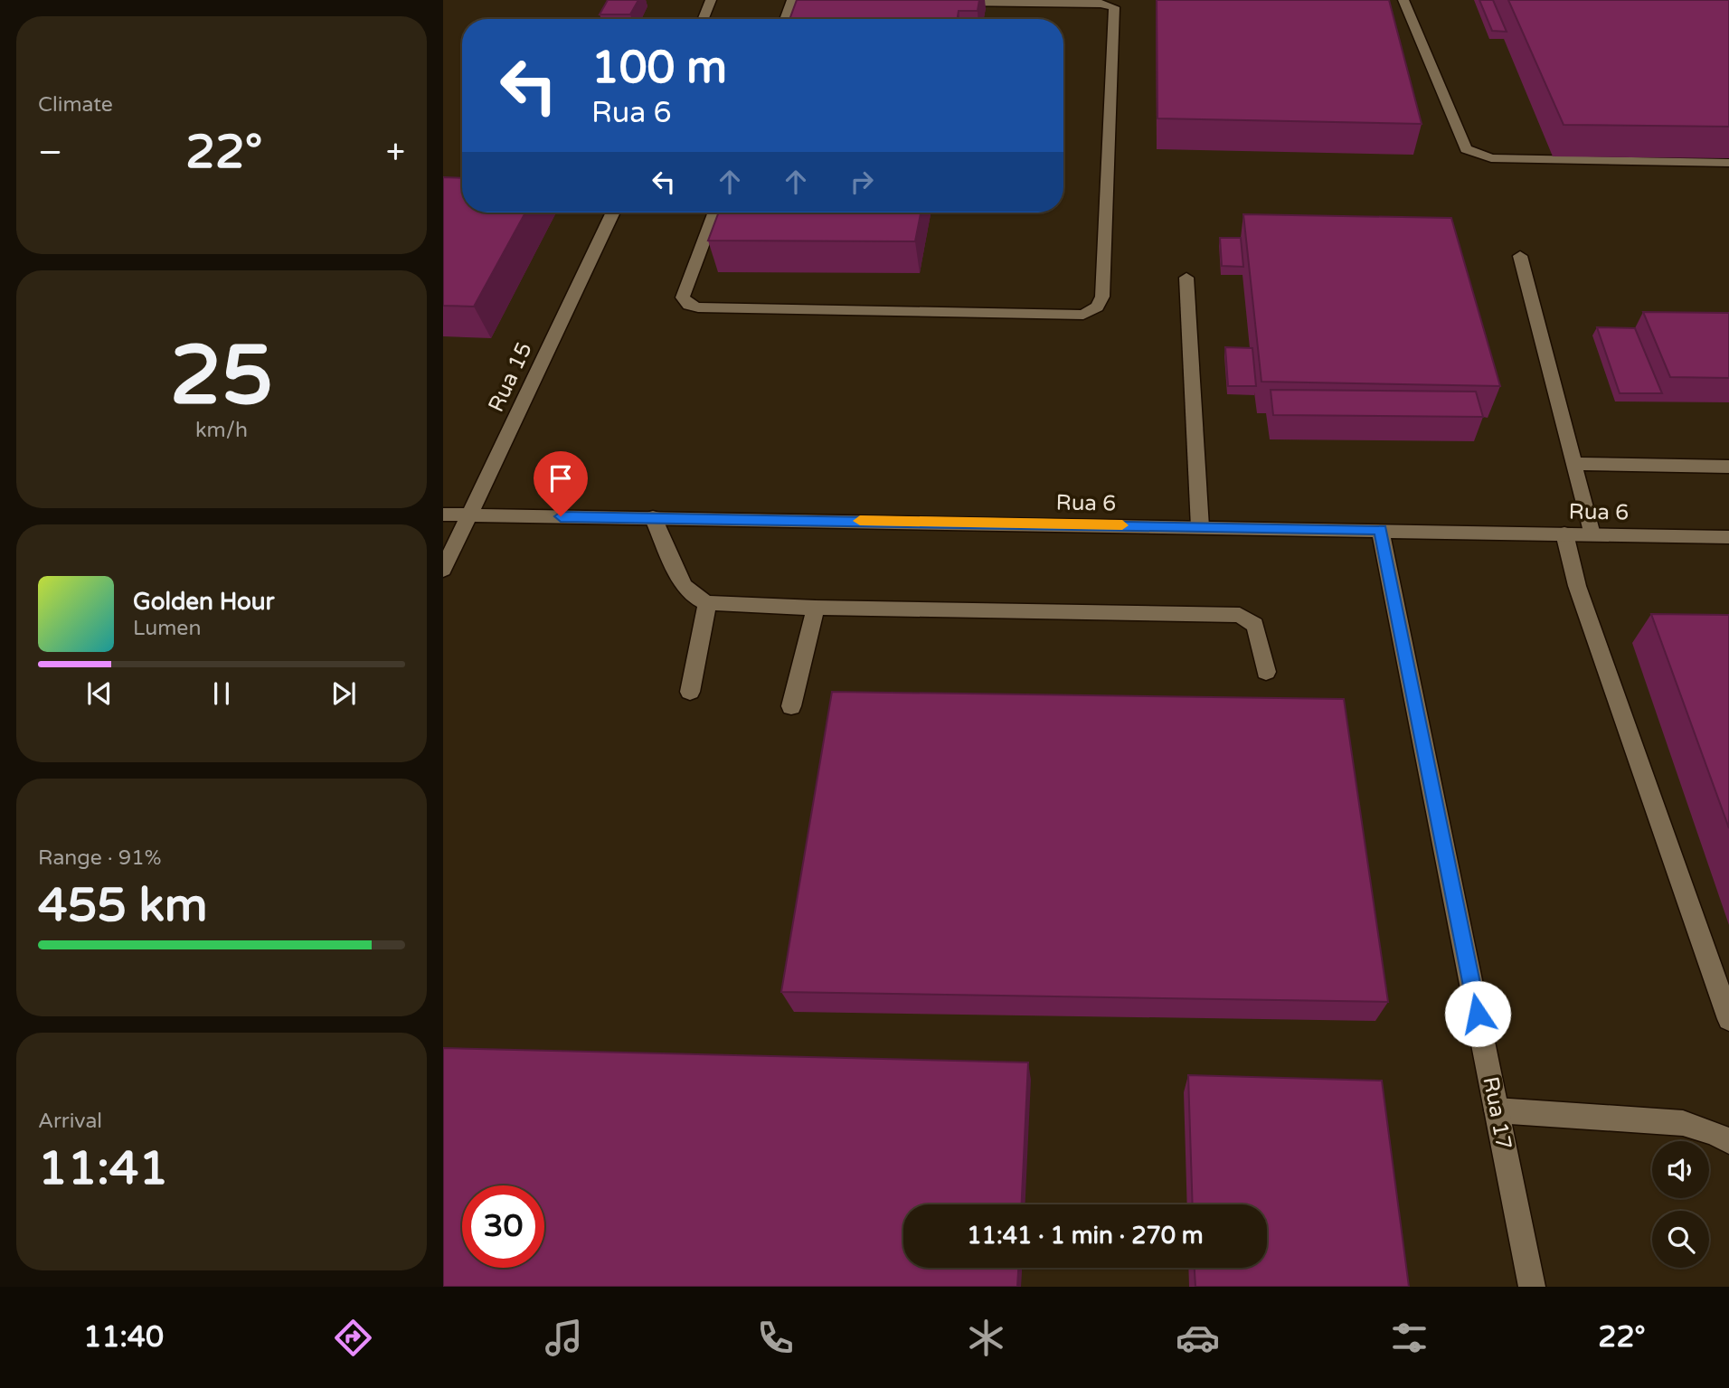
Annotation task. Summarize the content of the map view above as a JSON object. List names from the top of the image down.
{
  "streets": {
    "street": ["Rua 15", "Rua 6", "Rua 17"]
  },
  "crossings": [
    ["Rua 15", "Rua 6"],
    ["Rua 6", "Rua 17"]
  ],
  "page": {
    "tile": [
      "Climate",
      ["25", "km/h"],
      ["Range · 91%", "455 km"],
      ["Arrival", "11:41"]
    ],
    "turn": ["100 m", "Rua 6"],
    "heat": ["−", "22°", "+"],
    "song": ["Golden Hour", "Lumen"],
    "limit": "30",
    "trip": "11:41 · 1 min · 270 m",
    "tabs": ["11:40", "22°"]
  }
}
